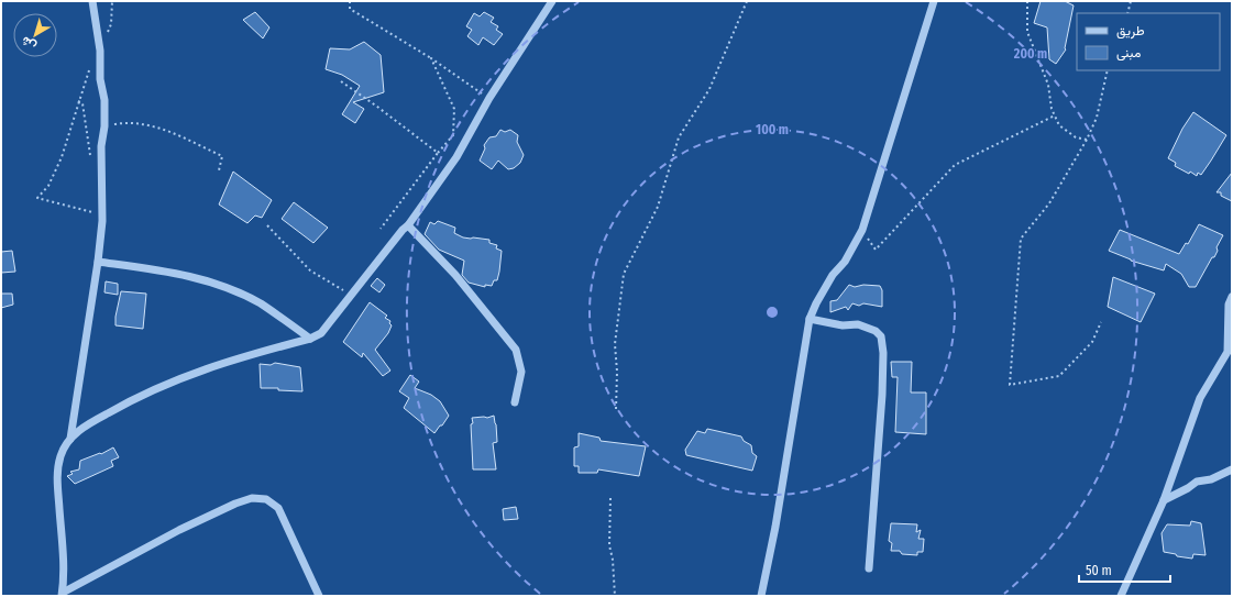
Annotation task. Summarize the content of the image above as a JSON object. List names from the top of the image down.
{
  "legend": ["طريق", "مبنى"],
  "scale_bar": "50 m",
  "north": "bottom left",
  "rings": ["200 m", "100 m"]
}
